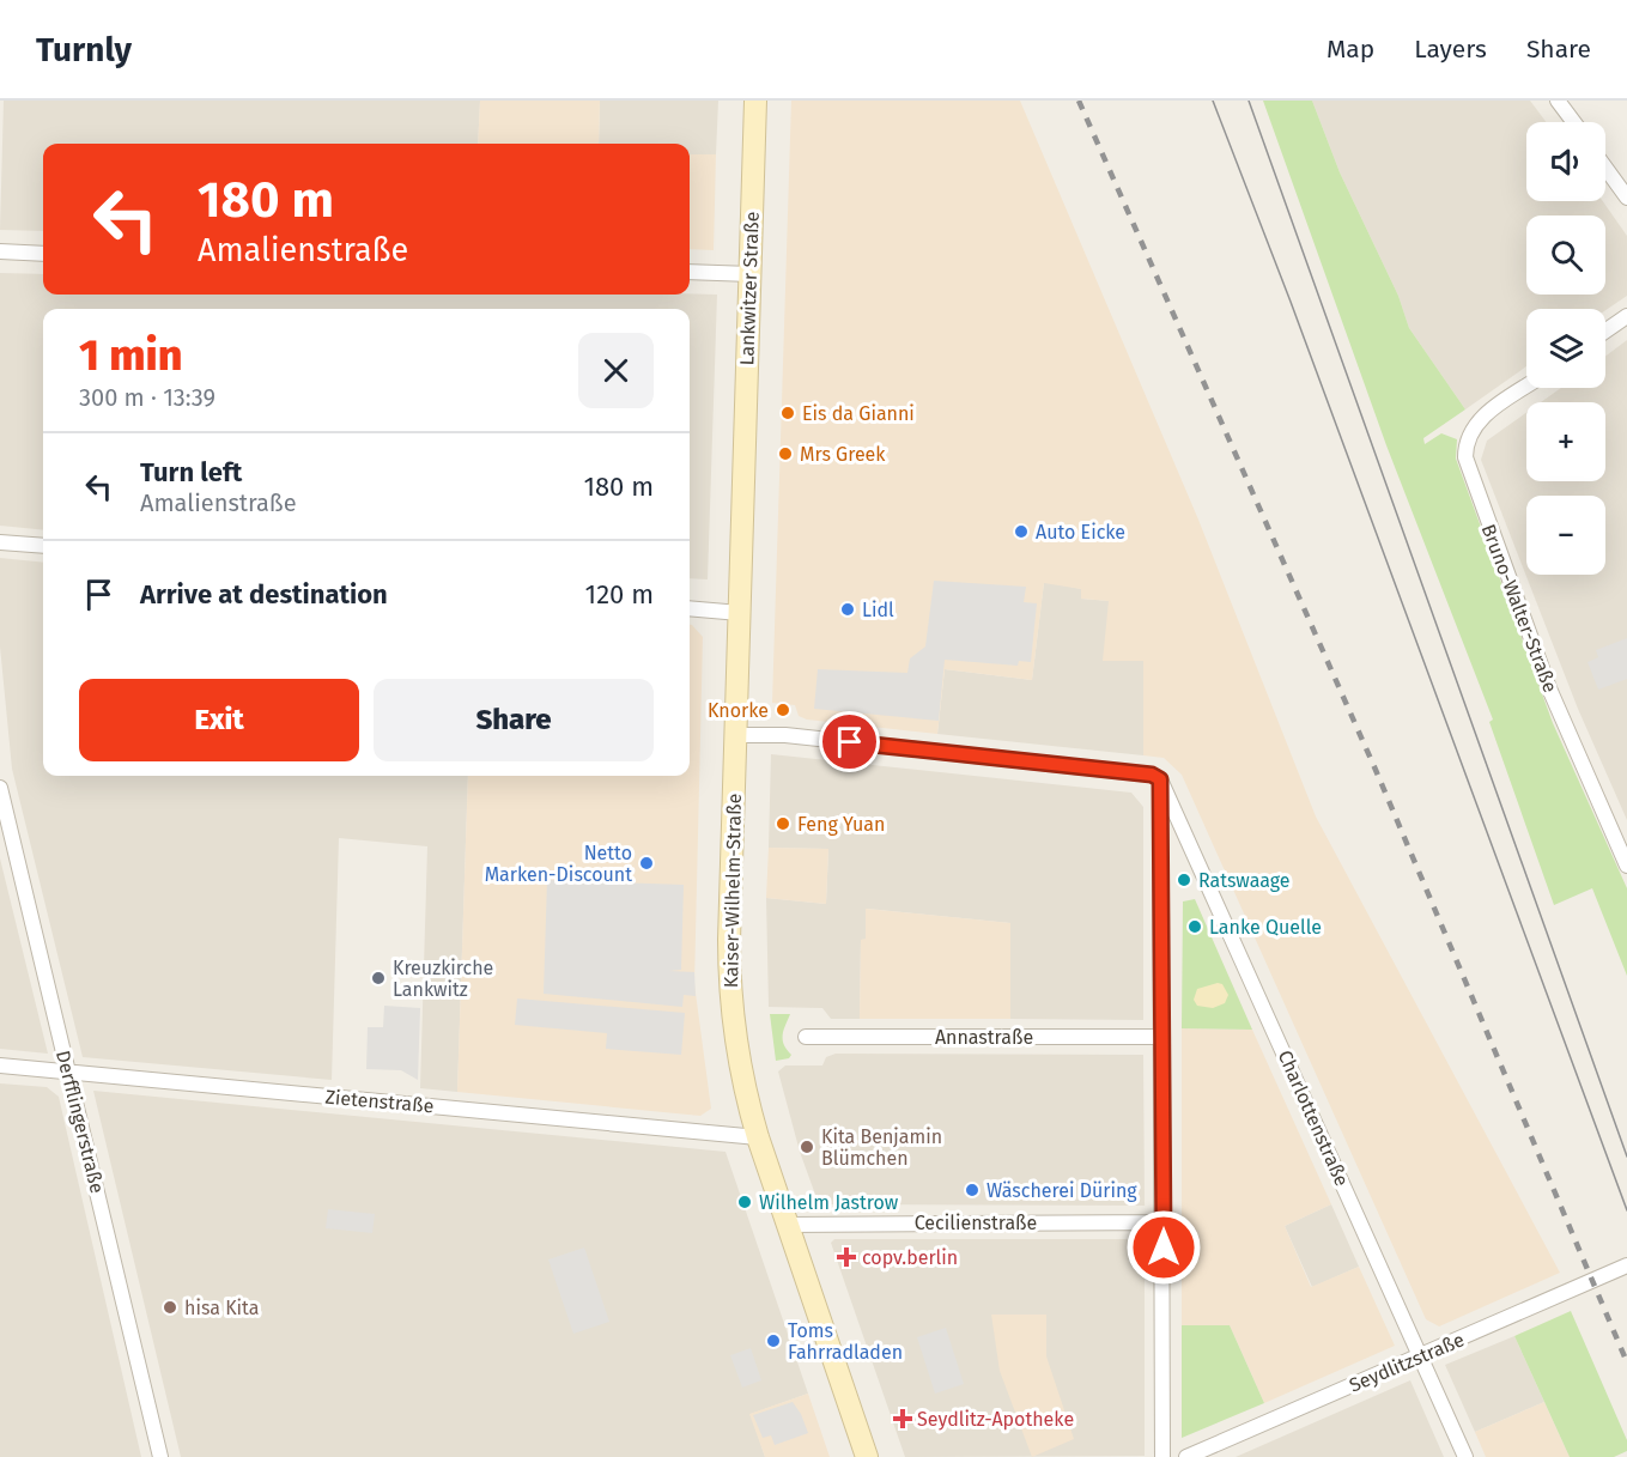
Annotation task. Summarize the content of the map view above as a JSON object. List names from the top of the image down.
{
  "streets": {
    "main road": ["Lankwitzer Straße", "Kaiser-Wilhelm-Straße"],
    "street": [
      "Bruno-Walter-Straße",
      "Annastraße",
      "Zietenstraße",
      "Charlottenstraße",
      "Derfflingerstraße",
      "Cecilienstraße",
      "Seydlitzstraße"
    ]
  },
  "crossings": [
    ["Lankwitzer Straße", "Kaiser-Wilhelm-Straße"],
    ["Kaiser-Wilhelm-Straße", "Zietenstraße"],
    ["Kaiser-Wilhelm-Straße", "Cecilienstraße"],
    ["Zietenstraße", "Derfflingerstraße"],
    ["Charlottenstraße", "Seydlitzstraße"]
  ],
  "places": {
    "other": [
      "Eis da Gianni",
      "Mrs Greek",
      "Auto Eicke",
      "Lidl",
      "Knorke",
      "Feng Yuan",
      "Netto Marken-Discount",
      "Ratswaage",
      "Lanke Quelle",
      "Kreuzkirche Lankwitz",
      "Kita Benjamin Blümchen",
      "Wäscherei Düring",
      "Wilhelm Jastrow",
      "hisa Kita",
      "Toms Fahrradladen"
    ],
    "health": ["copv.berlin", "Seydlitz-Apotheke"]
  },
  "page": {
    "header": "Turnly",
    "nav": ["Map", "Layers", "Share"],
    "map_buttons": ["+", "−"],
    "turn": ["180 m", "Amalienstraße"],
    "heading": ["1 min", "300 m · 13:39"],
    "list": [
      {
        "name": "Turn left",
        "note": "Amalienstraße",
        "value": "180 m"
      },
      {
        "name": "Arrive at destination",
        "value": "120 m"
      }
    ],
    "buttons": ["Exit", "Share"]
  }
}
